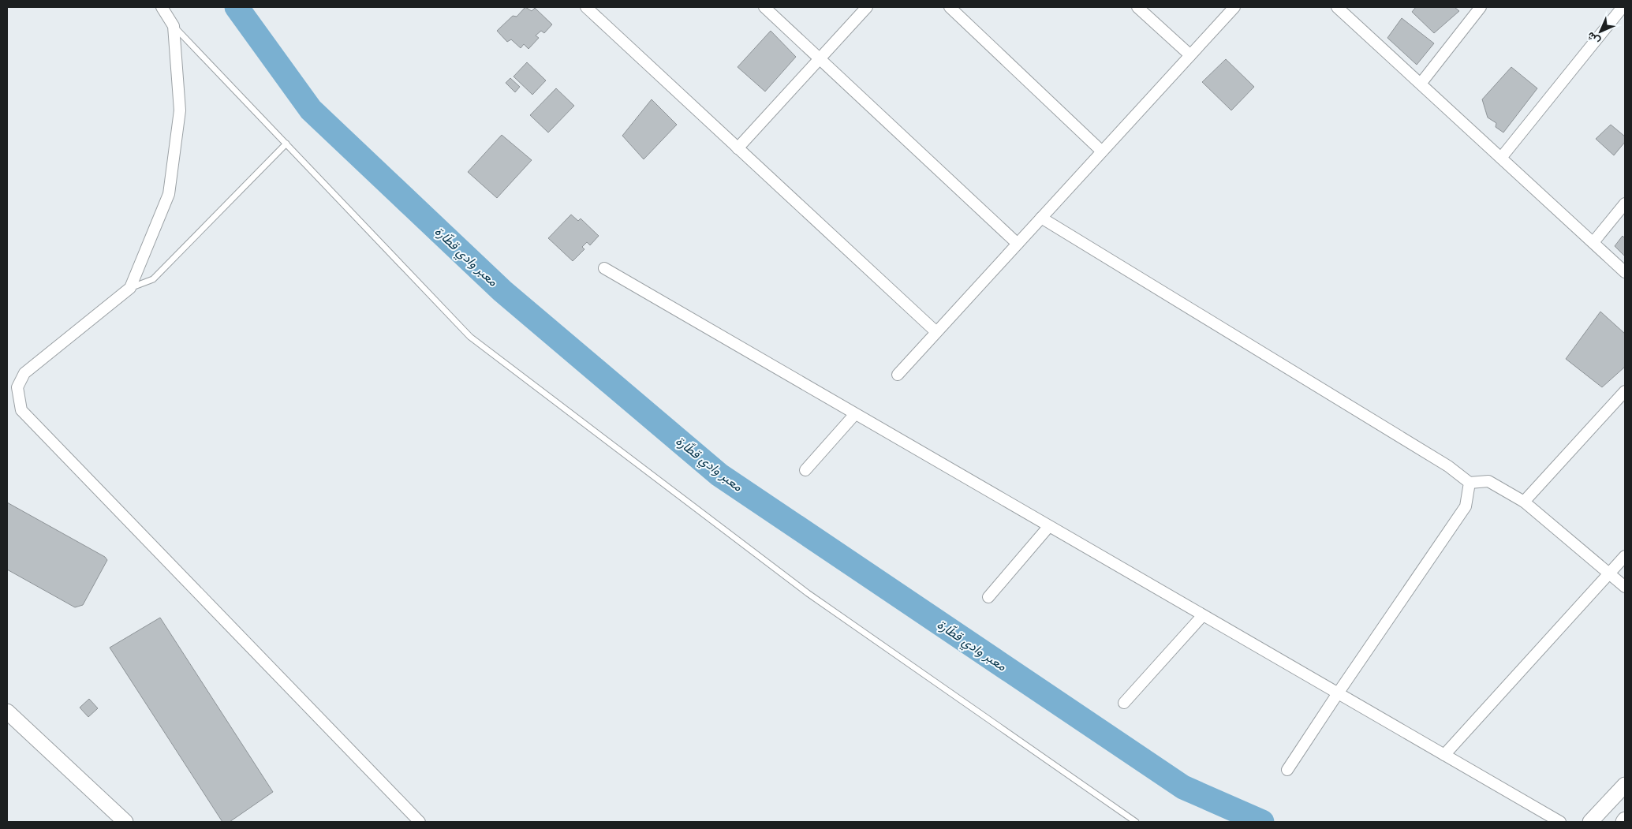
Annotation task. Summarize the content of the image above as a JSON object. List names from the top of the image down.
{
  "water": ["معبر وادي قطّارة"],
  "north": "bottom left"
}
